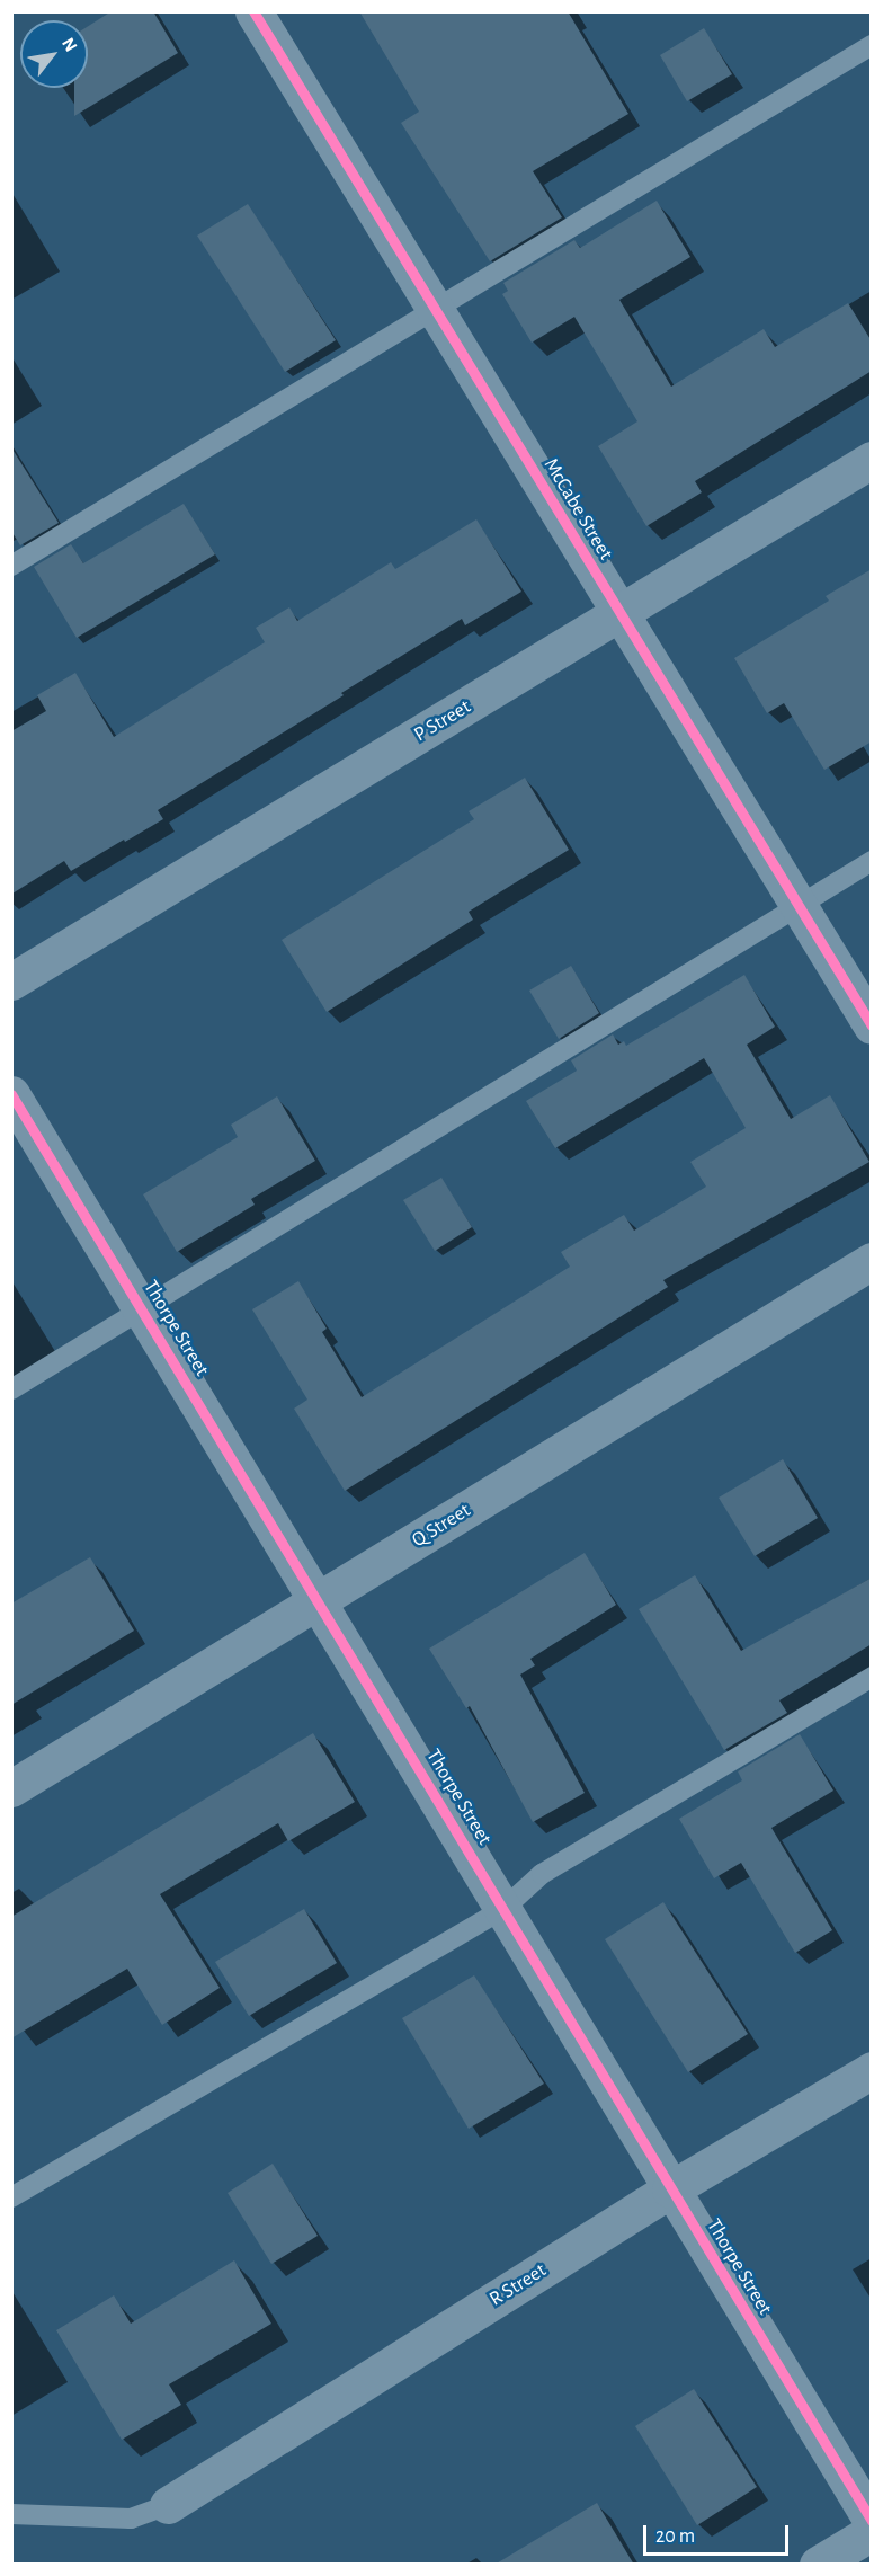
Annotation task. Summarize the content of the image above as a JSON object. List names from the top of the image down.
{
  "streets": {
    "street": [
      "McCabe Street",
      "P Street",
      "Thorpe Street",
      "Q Street",
      "R Street"
    ]
  },
  "crossings": [
    ["McCabe Street", "P Street"],
    ["Thorpe Street", "Q Street"],
    ["Thorpe Street", "R Street"]
  ],
  "scale_bar": "20 m",
  "north": "top right"
}
